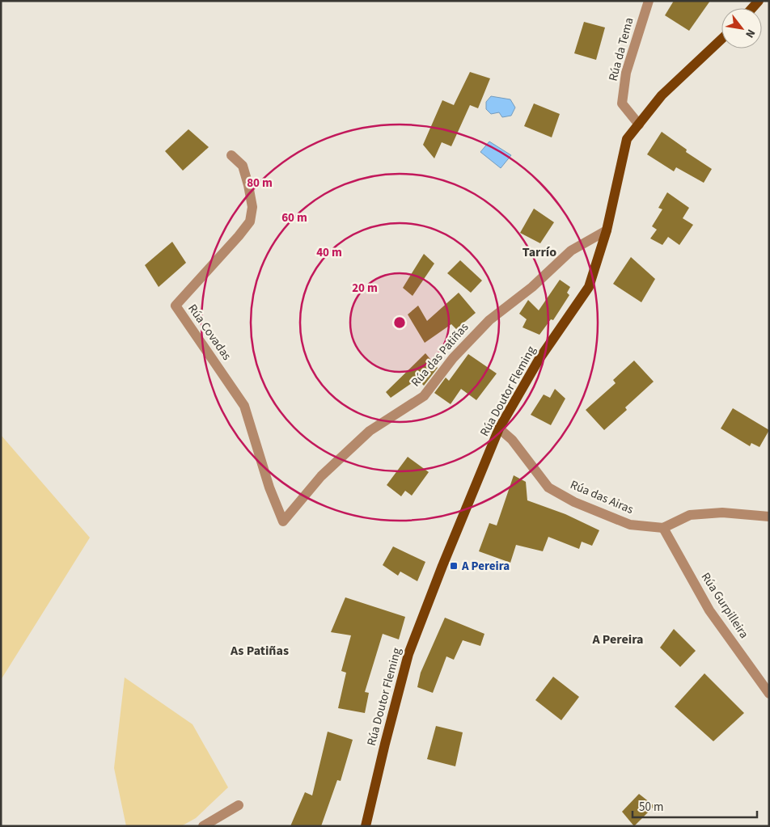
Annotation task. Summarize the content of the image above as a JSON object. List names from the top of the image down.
{
  "streets": {
    "main road": ["Rúa Doutor Fleming"],
    "street": [
      "Rúa da Tema",
      "Rúa Covadas",
      "Rúa das Patiñas",
      "Rúa das Airas",
      "Rúa Gurpilleira"
    ]
  },
  "crossings": [
    ["Rúa da Tema", "Rúa Doutor Fleming"],
    ["Rúa Covadas", "Rúa das Patiñas"],
    ["Rúa das Patiñas", "Rúa Doutor Fleming"],
    ["Rúa Doutor Fleming", "Rúa das Airas"],
    ["Rúa das Airas", "Rúa Gurpilleira"]
  ],
  "districts": ["Tarrío", "A Pereira", "As Patiñas"],
  "places": {
    "transit": ["A Pereira"]
  },
  "scale_bar": "50 m",
  "north": "bottom right",
  "rings": [
    "80 m",
    "60 m",
    "40 m",
    "20 m"
  ]
}
